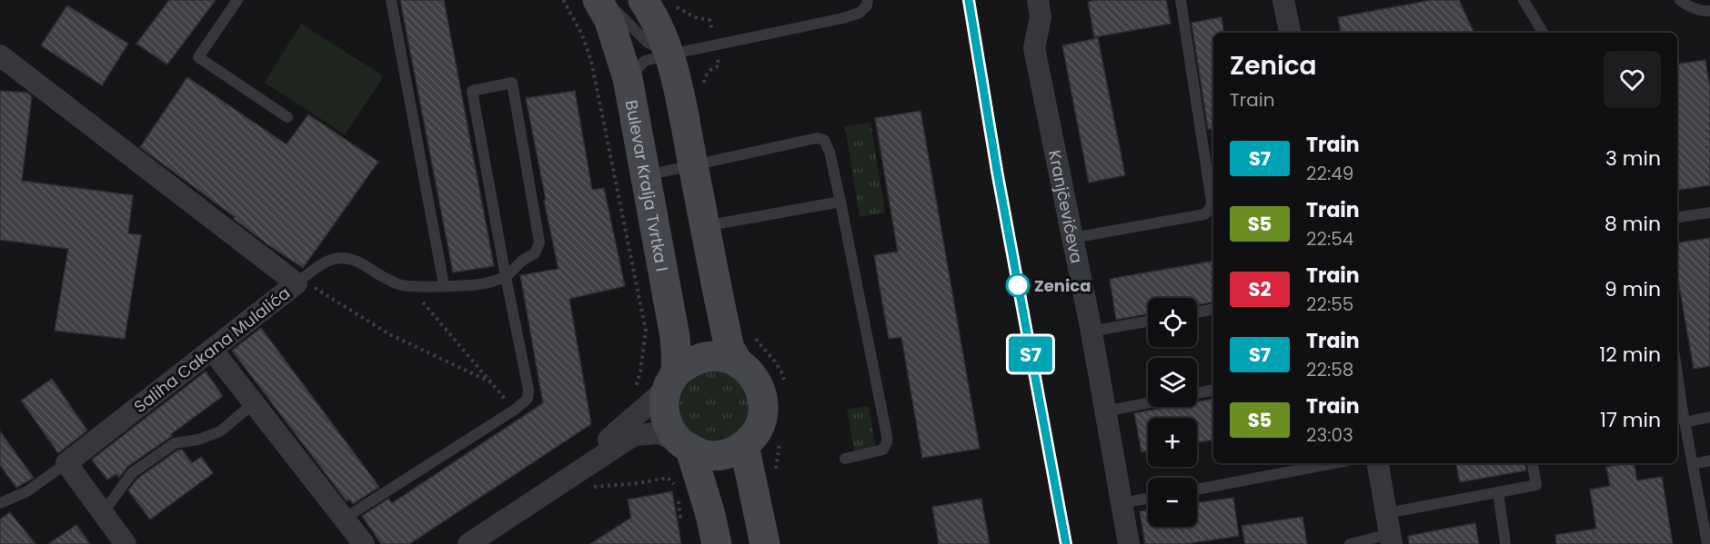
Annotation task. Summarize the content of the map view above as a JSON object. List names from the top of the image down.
{
  "streets": {
    "street": ["Bulevar Kralja Tvrtka I", "Kranjčevićeva", "Saliha Cakana Mulalića"]
  },
  "places": ["Zenica"],
  "page": {
    "on_map": "S7",
    "heading": ["Zenica", "Train"],
    "list": [
      {
        "mark": "S7",
        "name": "Train",
        "note": "22:49",
        "value": "3 min"
      },
      {
        "mark": "S5",
        "name": "Train",
        "note": "22:54",
        "value": "8 min"
      },
      {
        "mark": "S2",
        "name": "Train",
        "note": "22:55",
        "value": "9 min"
      },
      {
        "mark": "S7",
        "name": "Train",
        "note": "22:58",
        "value": "12 min"
      },
      {
        "mark": "S5",
        "name": "Train",
        "note": "23:03",
        "value": "17 min"
      }
    ],
    "map_buttons": ["+", "−"]
  }
}
